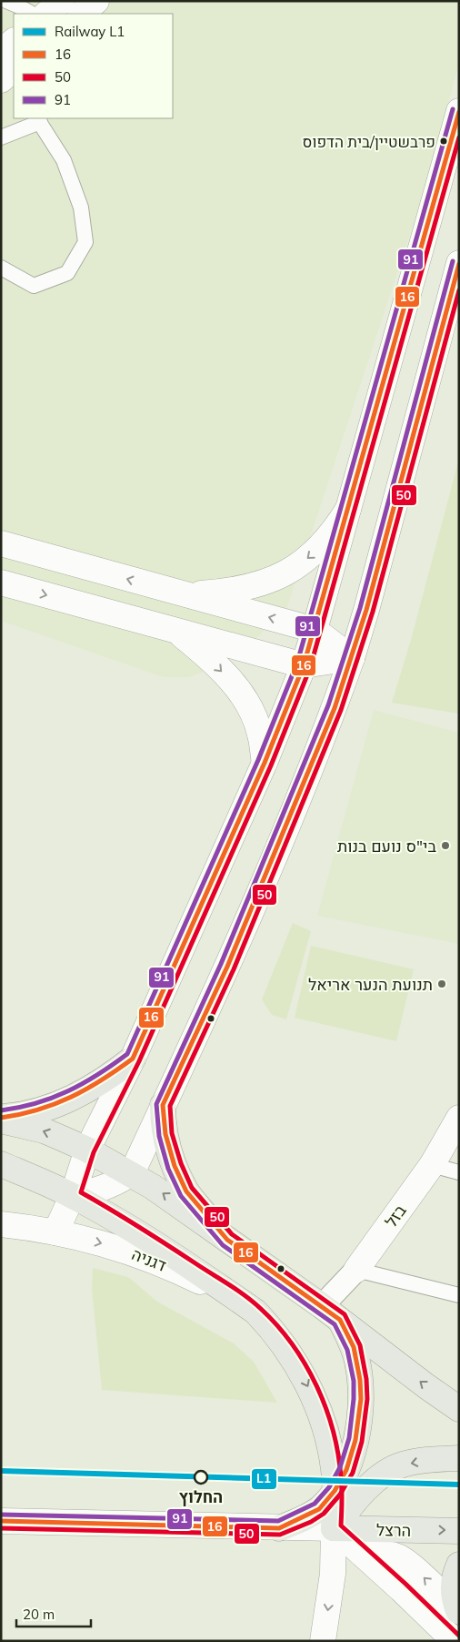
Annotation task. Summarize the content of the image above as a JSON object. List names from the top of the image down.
{
  "streets": {
    "main road": ["בזל", "דגניה", "הרצל"]
  },
  "places": [
    "פרבשטיין/בית הדפוס",
    "בי\"ס נועם בנות",
    "תנועת הנער אריאל",
    "החלוץ"
  ],
  "lines": [
    "transit line 91",
    "transit line 16",
    "transit line 50",
    "rail line L1"
  ],
  "legend": [
    "Railway L1",
    "16",
    "50",
    "91"
  ],
  "scale_bar": "20 m"
}
